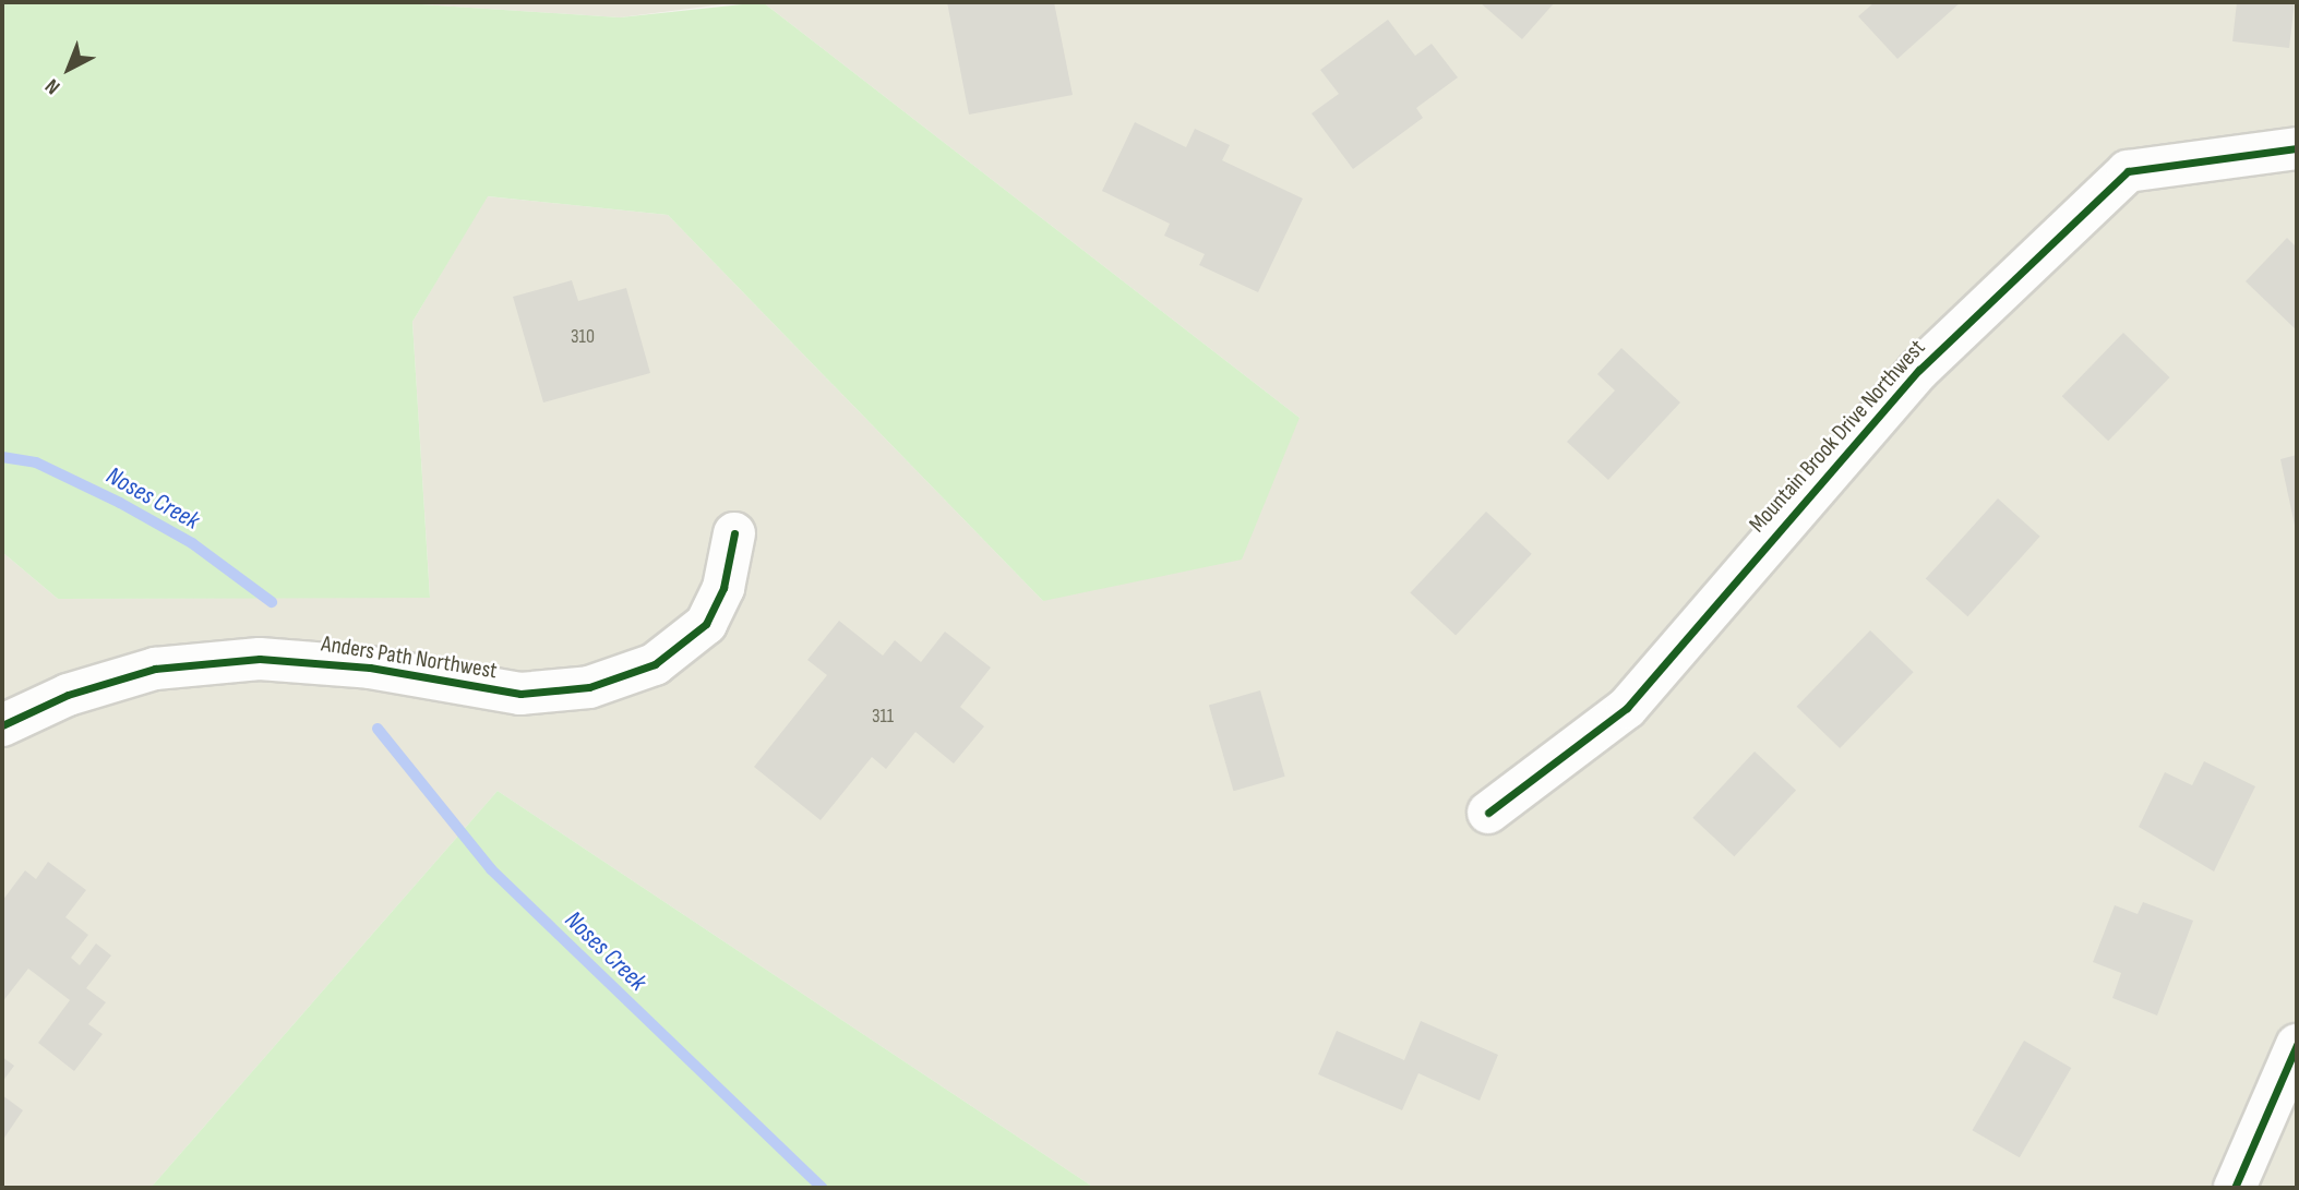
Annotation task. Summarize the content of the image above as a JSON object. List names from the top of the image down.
{
  "streets": {
    "street": ["Mountain Brook Drive Northwest", "Anders Path Northwest"]
  },
  "water": ["Noses Creek"],
  "house_numbers": ["310", "311"],
  "north": "bottom left"
}
